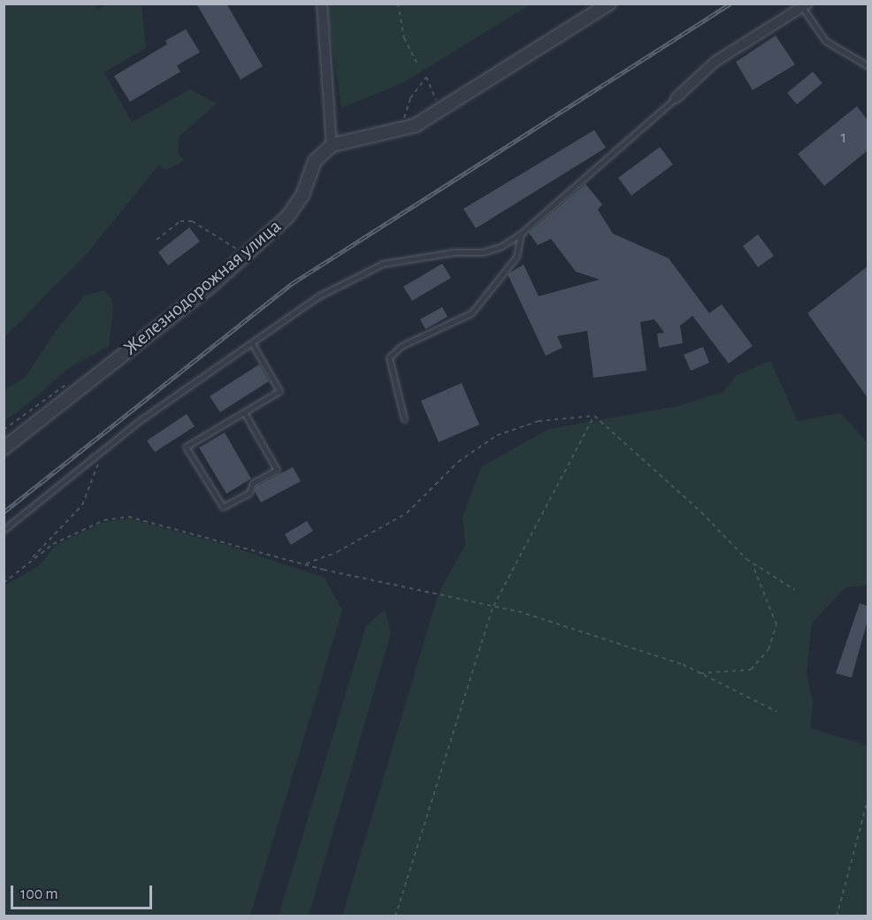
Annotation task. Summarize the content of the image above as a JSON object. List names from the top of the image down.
{
  "streets": {
    "street": ["Железнодорожная улица"]
  },
  "house_numbers": ["1"],
  "scale_bar": "100 m"
}
